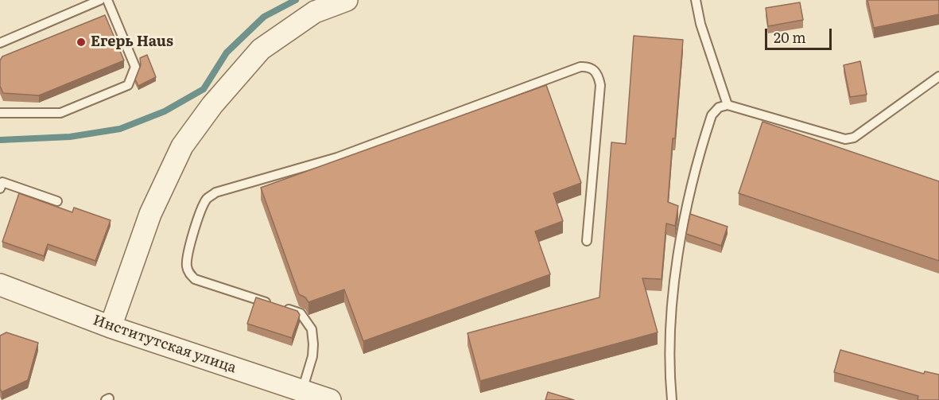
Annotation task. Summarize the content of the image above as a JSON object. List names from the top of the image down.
{
  "streets": {
    "street": ["Институтская улица"]
  },
  "places": ["Егерь Haus"],
  "scale_bar": "20 m"
}
